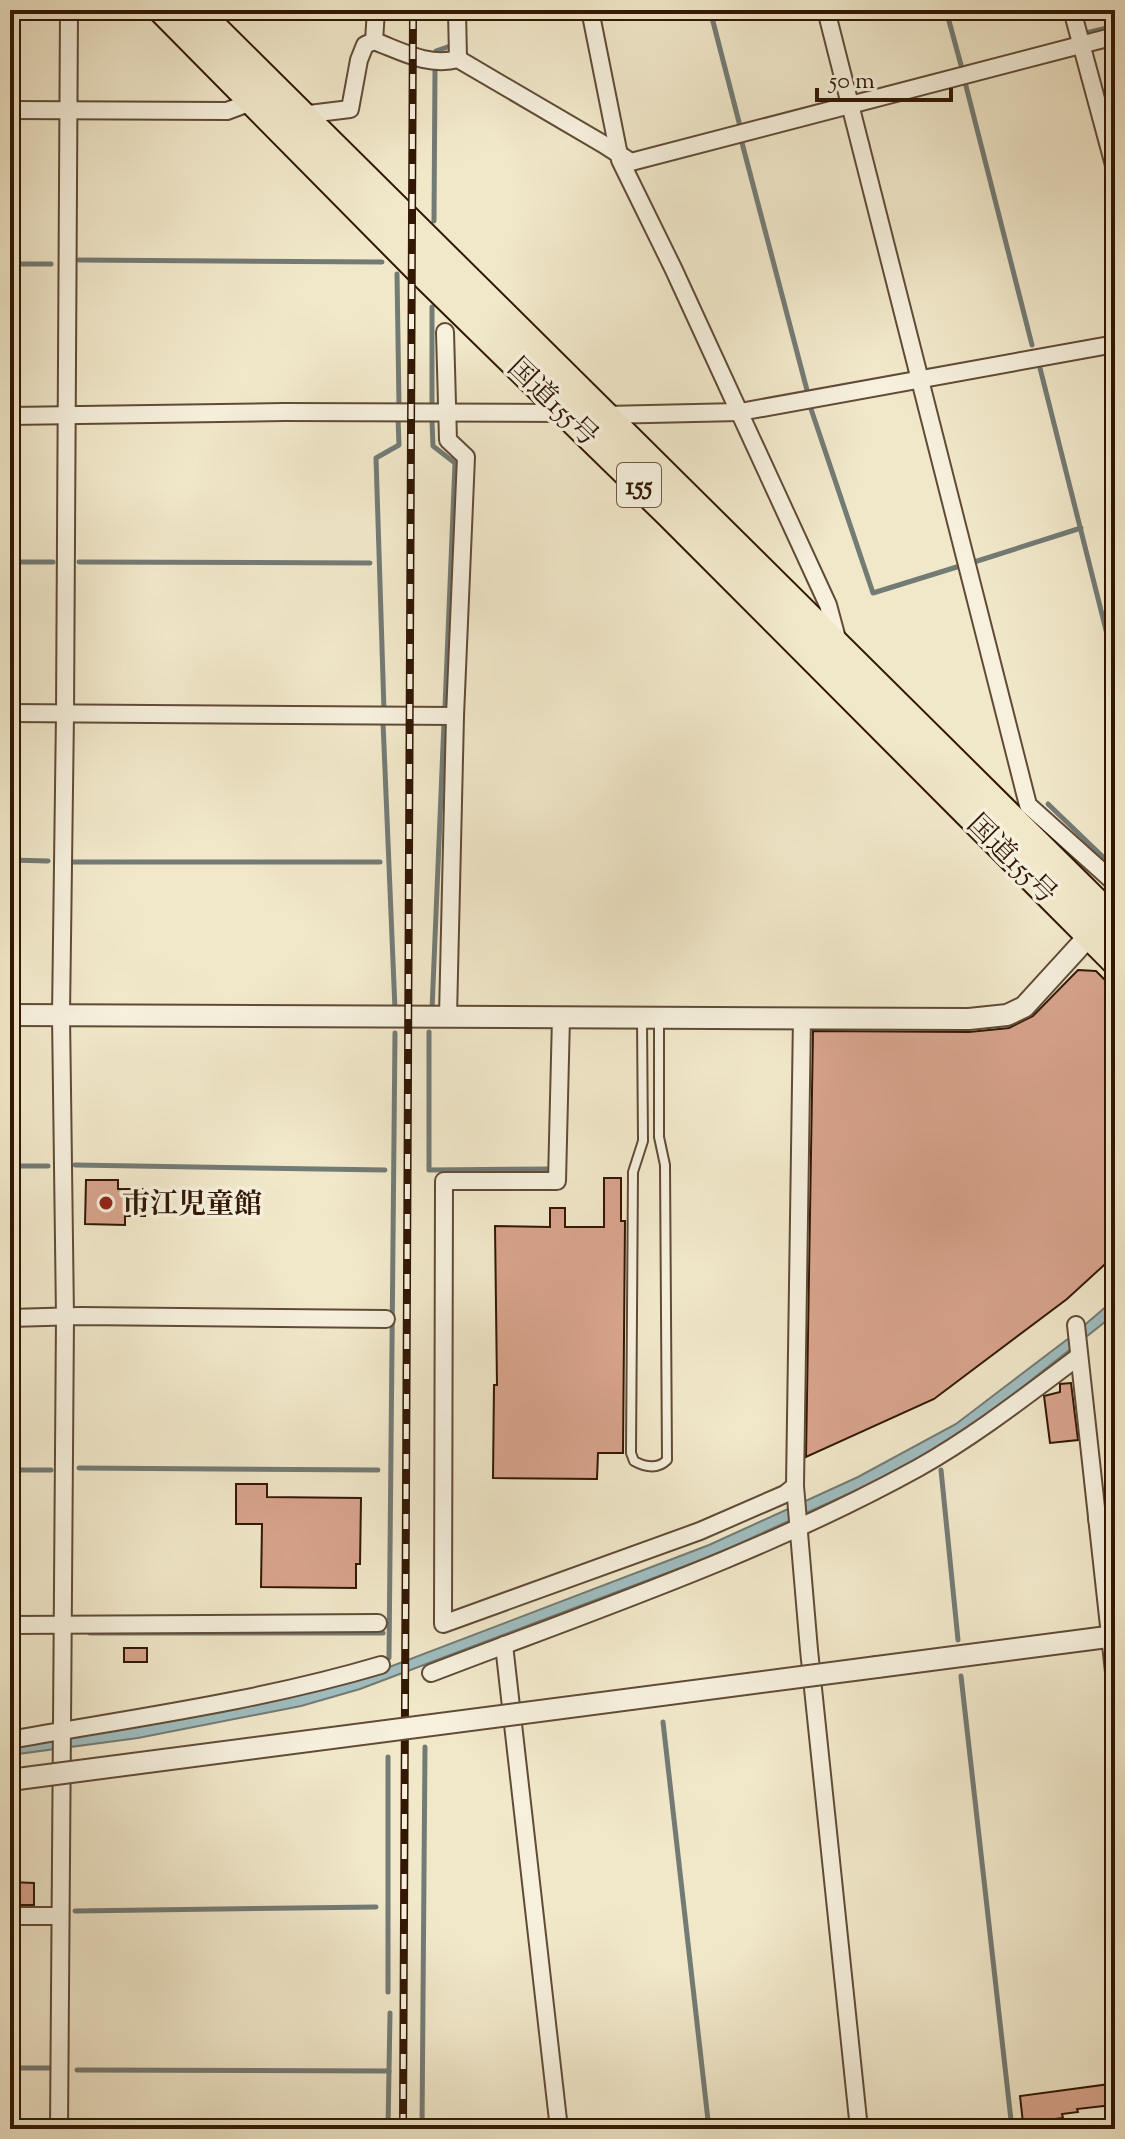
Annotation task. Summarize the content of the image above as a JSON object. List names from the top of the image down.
{
  "streets": {
    "highway": ["国道155号", "155"]
  },
  "places": ["市江児童館"],
  "scale_bar": "50 m"
}
